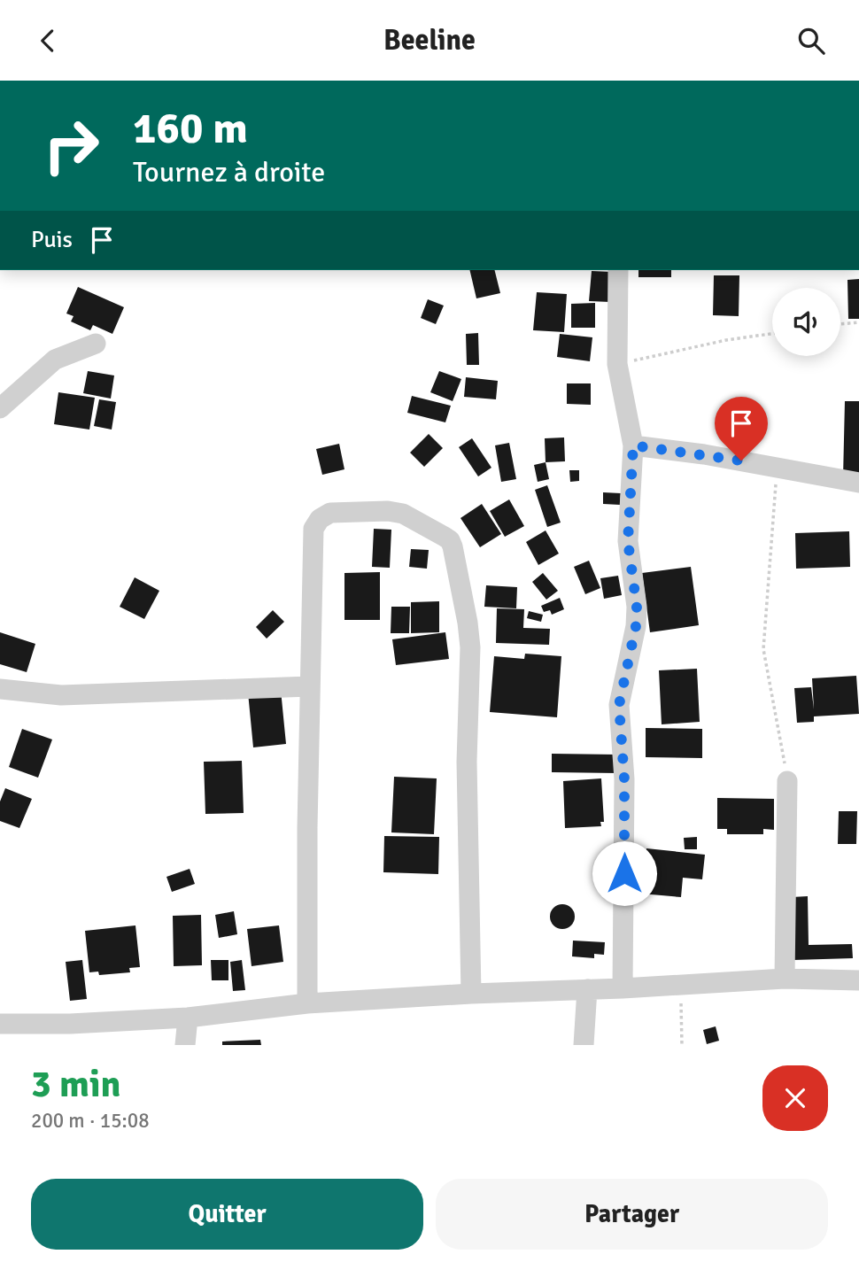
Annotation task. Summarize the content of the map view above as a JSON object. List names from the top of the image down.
{
  "page": {
    "header": "Beeline",
    "turn": ["160 m", "Tournez à droite"],
    "then": "Puis",
    "heading": ["3 min", "200 m · 15:08"],
    "buttons": ["Quitter", "Partager"]
  }
}
